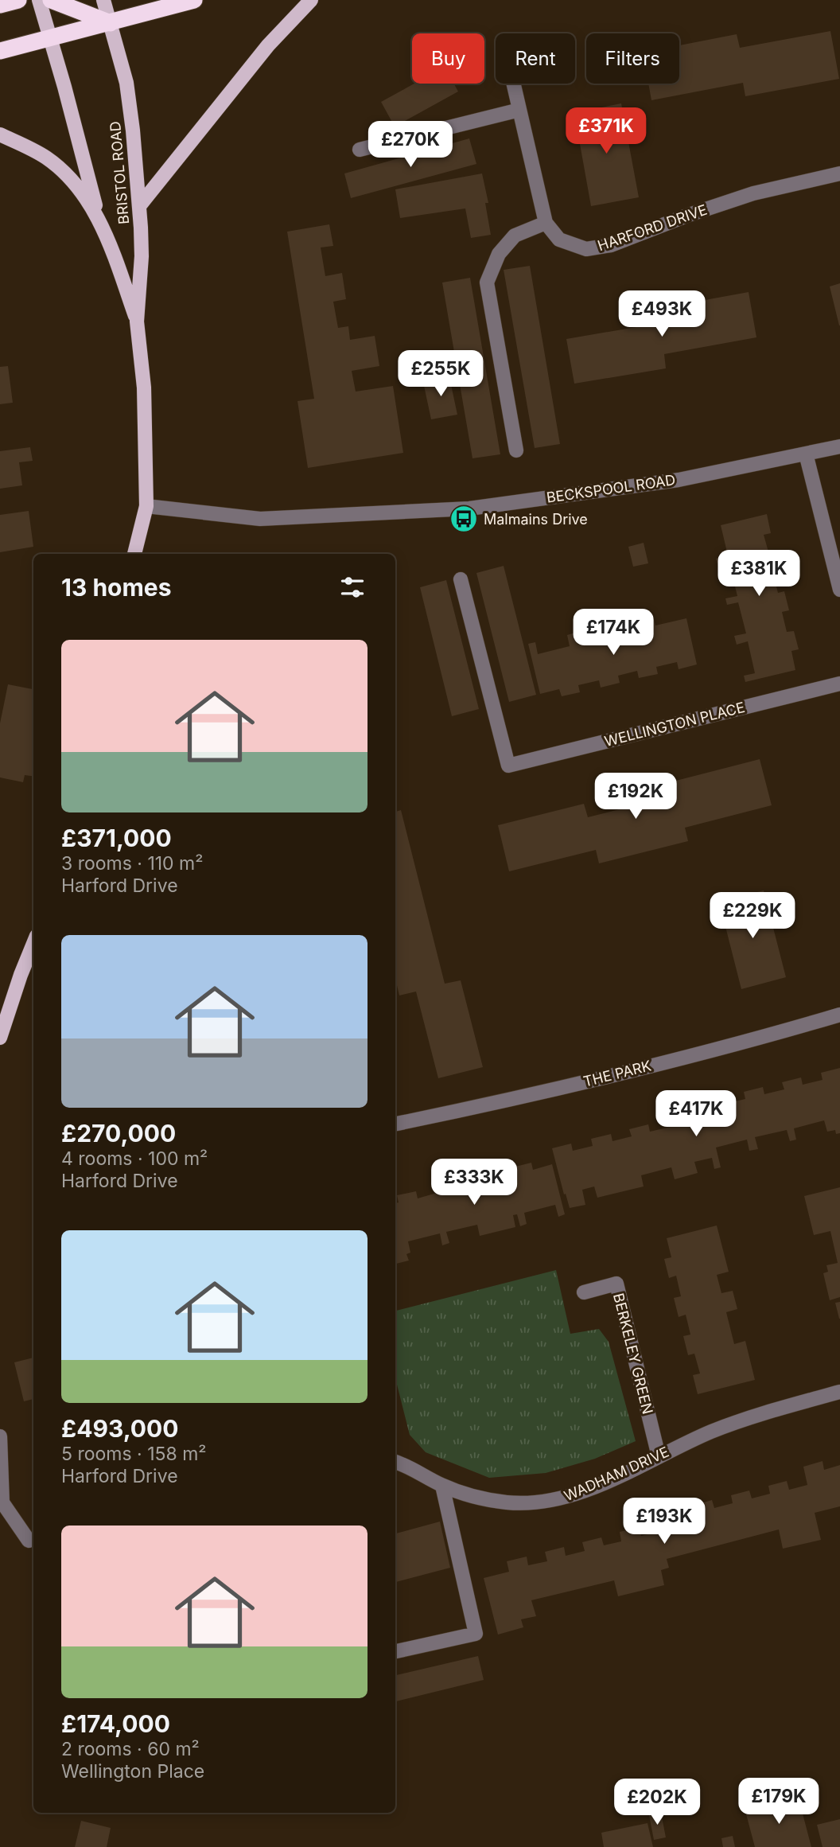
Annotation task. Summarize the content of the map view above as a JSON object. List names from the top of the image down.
{
  "streets": {
    "main road": ["BRISTOL ROAD"],
    "street": [
      "HARFORD DRIVE",
      "BECKSPOOL ROAD",
      "WELLINGTON PLACE",
      "THE PARK",
      "BERKELEY GREEN",
      "WADHAM DRIVE"
    ]
  },
  "crossings": [
    ["BRISTOL ROAD", "BECKSPOOL ROAD"],
    ["BERKELEY GREEN", "WADHAM DRIVE"]
  ],
  "places": {
    "bus stop": ["Malmains Drive"]
  },
  "page": {
    "chip": ["Buy", "Rent", "Filters"],
    "price": [
      "£371K",
      "£270K",
      "£493K",
      "£255K",
      "£381K",
      "£174K",
      "£192K",
      "£229K",
      "£417K",
      "£333K",
      "£193K",
      "£179K",
      "£202K"
    ],
    "heading": "13 homes",
    "list": [
      {
        "name": "£371,000",
        "note": "3 rooms · 110 m² · Harford Drive"
      },
      {
        "name": "£270,000",
        "note": "4 rooms · 100 m² · Harford Drive"
      },
      {
        "name": "£493,000",
        "note": "5 rooms · 158 m² · Harford Drive"
      },
      {
        "name": "£174,000",
        "note": "2 rooms · 60 m² · Wellington Place"
      }
    ]
  }
}
